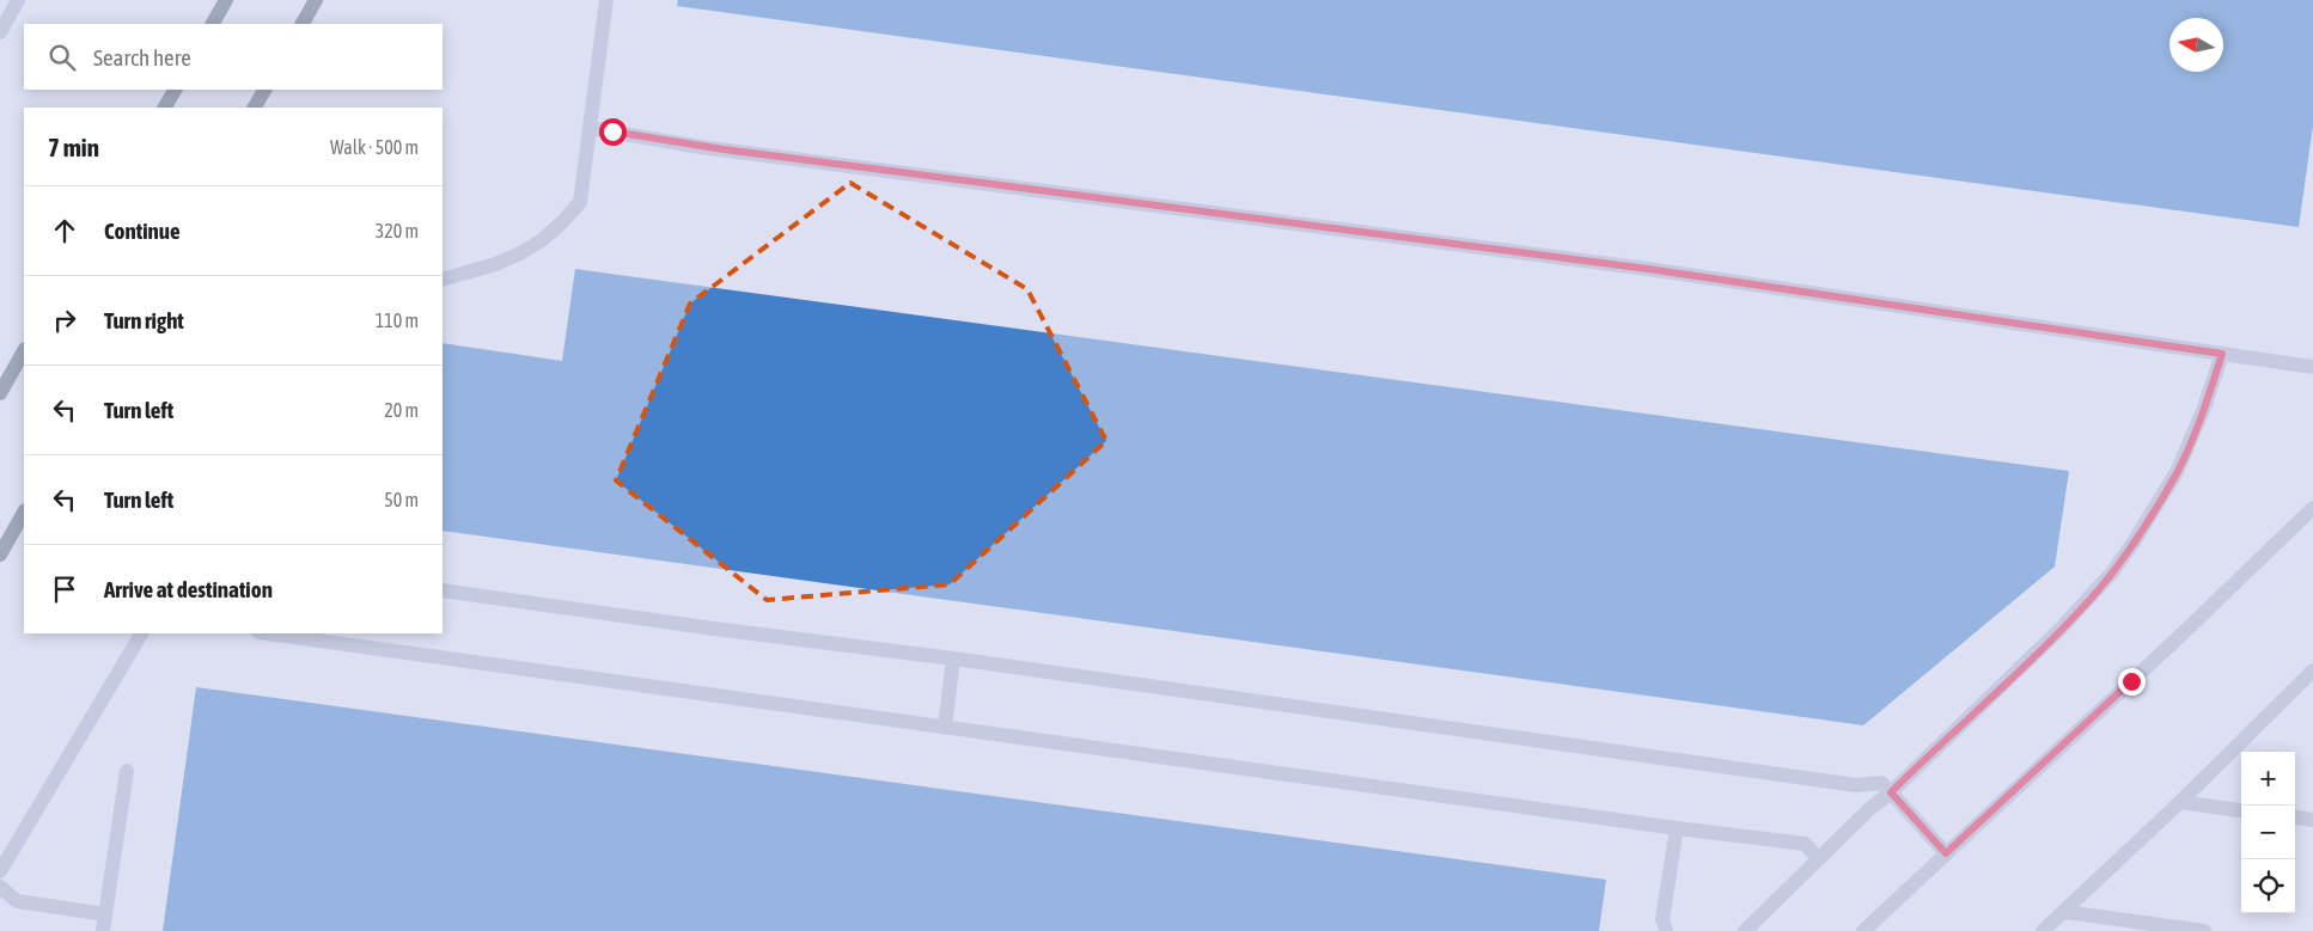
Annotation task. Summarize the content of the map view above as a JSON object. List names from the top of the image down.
{
  "north": "left",
  "page": {
    "search": "Search here",
    "heading": ["7 min", "Walk · 500 m"],
    "list": [
      ["Continue", "320 m"],
      ["Turn right", "110 m"],
      ["Turn left", "20 m"],
      ["Turn left", "50 m"],
      "Arrive at destination"
    ],
    "map_buttons": ["+", "−"]
  }
}
